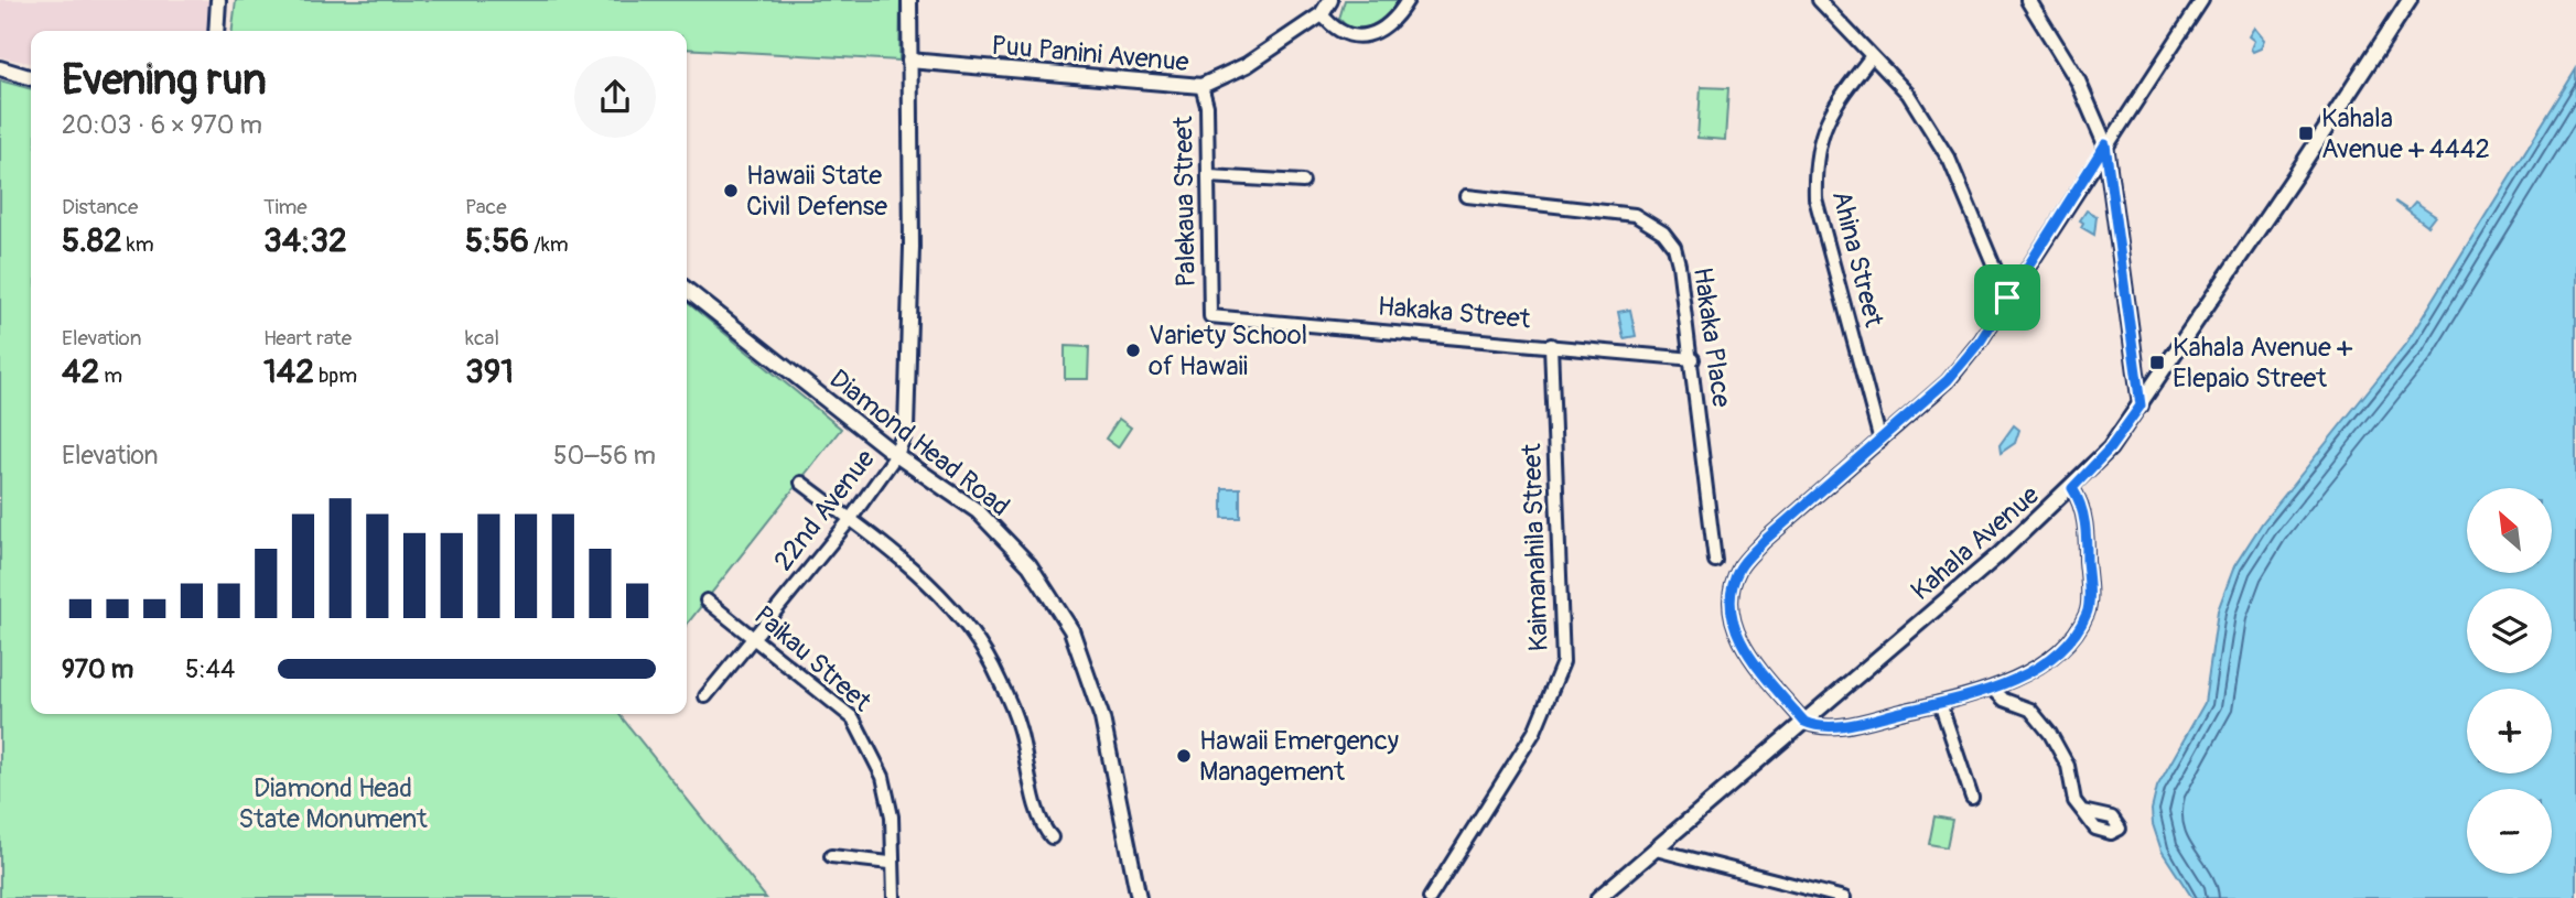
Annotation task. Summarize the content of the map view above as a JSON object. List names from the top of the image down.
{
  "streets": {
    "street": [
      "Puu Panini Avenue",
      "Palekaua Street",
      "Ahina Street",
      "Hakaka Street",
      "Hakaka Place",
      "Diamond Head Road",
      "22nd Avenue",
      "Kahala Avenue",
      "Kaimanahila Street",
      "Paikau Street"
    ]
  },
  "crossings": [
    ["Puu Panini Avenue", "Palekaua Street"],
    ["Puu Panini Avenue", "22nd Avenue"],
    ["Palekaua Street", "Hakaka Street"],
    ["Hakaka Street", "Hakaka Place"],
    ["Hakaka Street", "Kaimanahila Street"],
    ["Diamond Head Road", "22nd Avenue"],
    ["22nd Avenue", "Paikau Street"]
  ],
  "parks": ["Diamond Head State Monument"],
  "places": {
    "transit": ["Kahala Avenue + 4442", "Kahala Avenue + Elepaio Street"],
    "other": ["Hawaii State Civil Defense", "Variety School of Hawaii", "Hawaii Emergency Management"]
  },
  "north": "top left",
  "page": {
    "heading": ["Evening run", "20:03 · 6 × 970 m"],
    "stats": [
      ["Distance", "5.82 km"],
      ["Time", "34:32"],
      ["Pace", "5:56 /km"],
      ["Elevation", "42 m"],
      ["Heart rate", "142 bpm"],
      ["kcal", "391"]
    ],
    "chart": ["Elevation", "50–56 m"],
    "map_buttons": ["+", "−"],
    "list": [
      {
        "name": "970 m",
        "note": "5:44"
      }
    ]
  }
}
